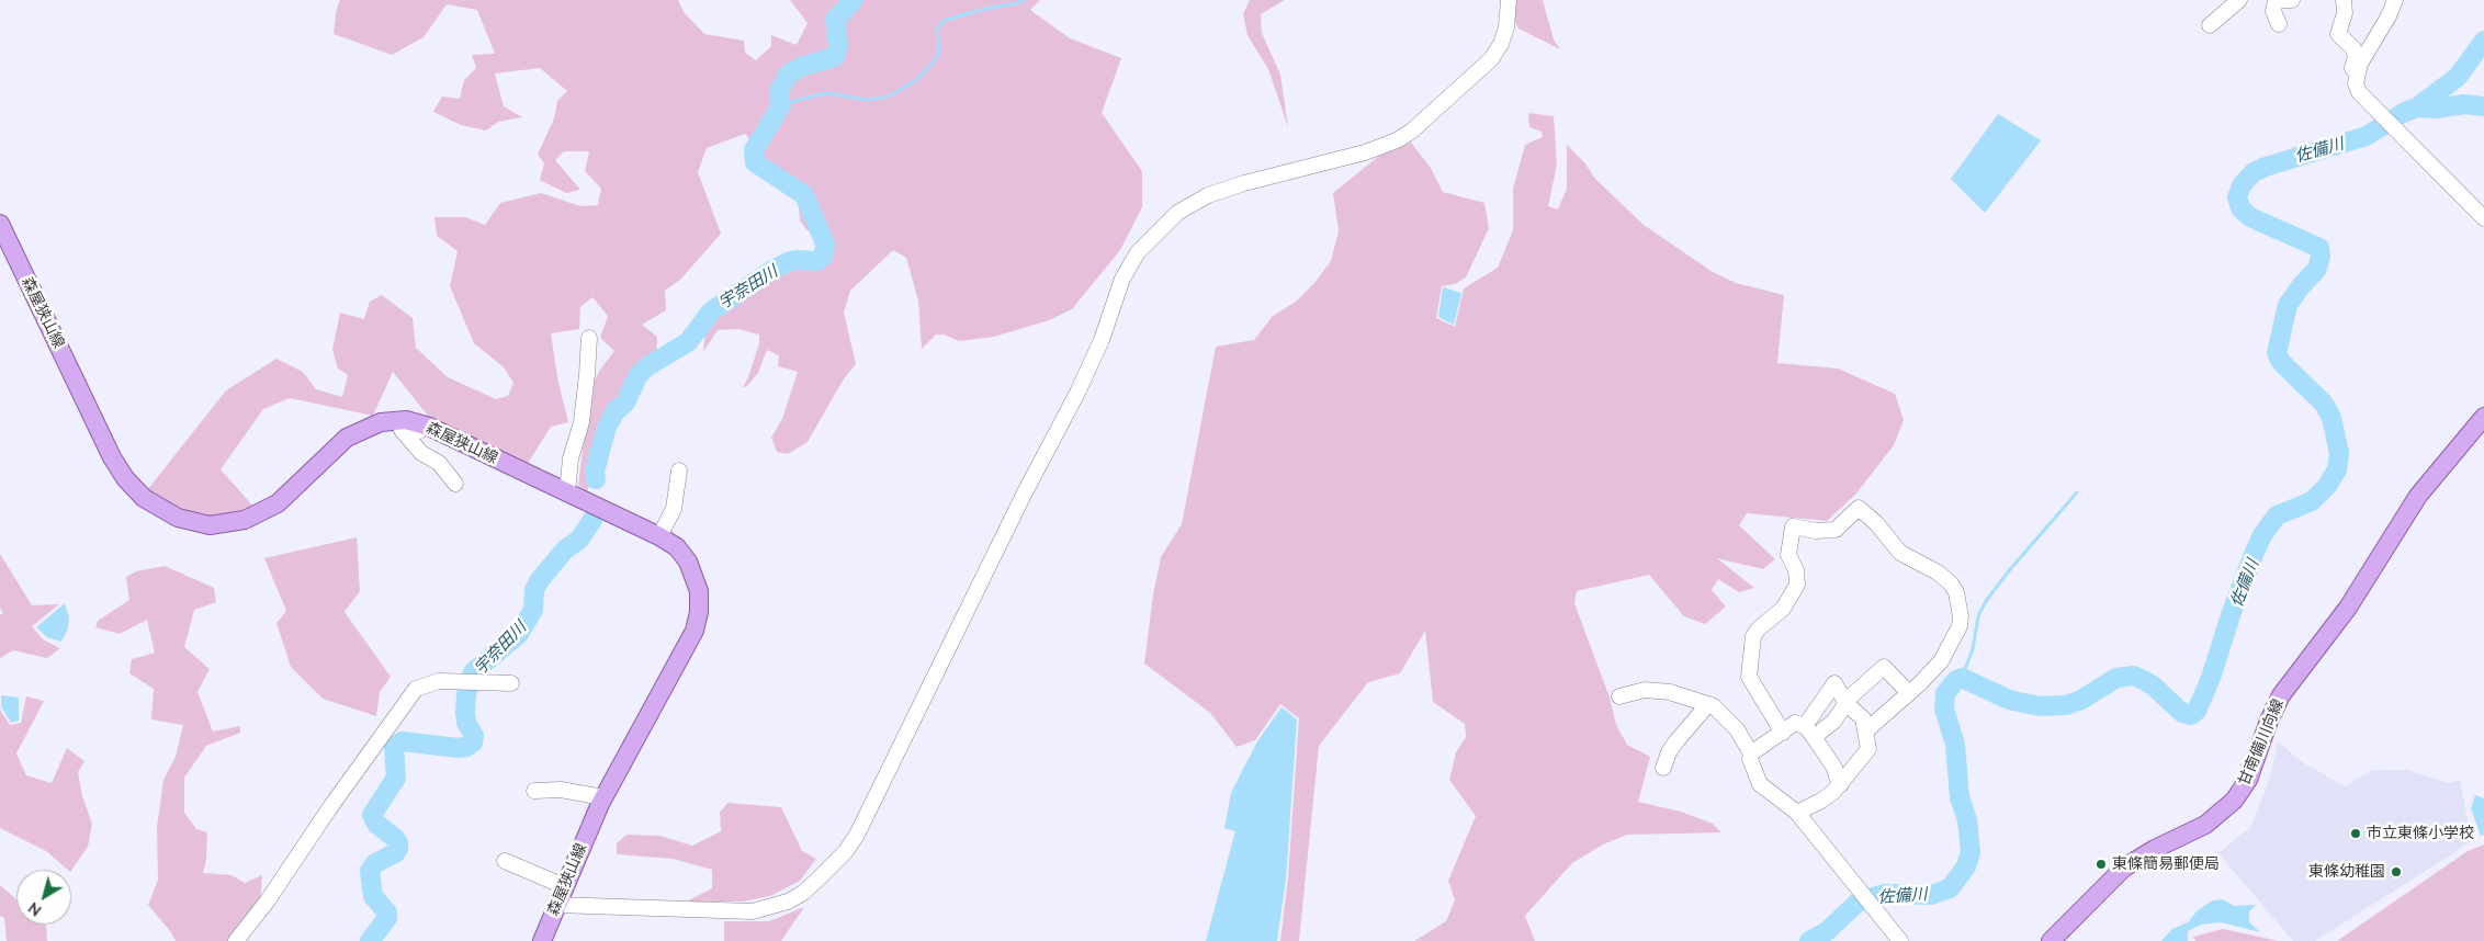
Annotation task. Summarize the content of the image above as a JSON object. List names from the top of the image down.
{
  "streets": {
    "main road": ["森屋狭山線", "甘南備川向線"]
  },
  "water": ["佐備川", "宇奈田川"],
  "places": ["市立東條小学校", "東條簡易郵便局", "東條幼稚園"],
  "north": "bottom left"
}
